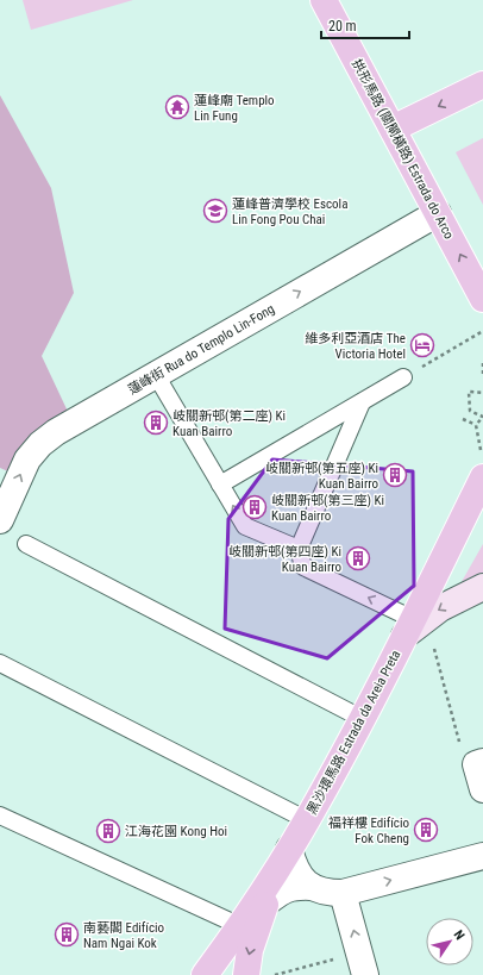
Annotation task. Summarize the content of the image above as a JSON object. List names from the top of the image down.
{
  "streets": {
    "main road": ["拱形馬路 (關閘橫路) Estrada do Arco", "黑沙環馬路 Estrada da Areia Preta"],
    "street": ["蓮峰街 Rua do Templo Lin-Fong"]
  },
  "crossings": [
    ["拱形馬路 (關閘橫路) Estrada do Arco", "蓮峰街 Rua do Templo Lin-Fong"]
  ],
  "one_way": ["蓮峰街 Rua do Templo Lin-Fong"],
  "places": {
    "temple": ["蓮峰廟 Templo Lin Fung"],
    "school or university": ["蓮峰普濟學校 Escola Lin Fong Pou Chai"],
    "hotel": ["維多利亞酒店 The Victoria Hotel"],
    "building": [
      "岐關新邨(第二座) Ki Kuan Bairro",
      "岐關新邨(第五座) Ki Kuan Bairro",
      "岐關新邨(第三座) Ki Kuan Bairro",
      "岐關新邨(第四座) Ki Kuan Bairro",
      "福祥樓 Edifício Fok Cheng",
      "江海花園 Kong Hoi",
      "南藝閣 Edifício Nam Ngai Kok"
    ]
  },
  "scale_bar": "20 m",
  "north": "top right"
}
